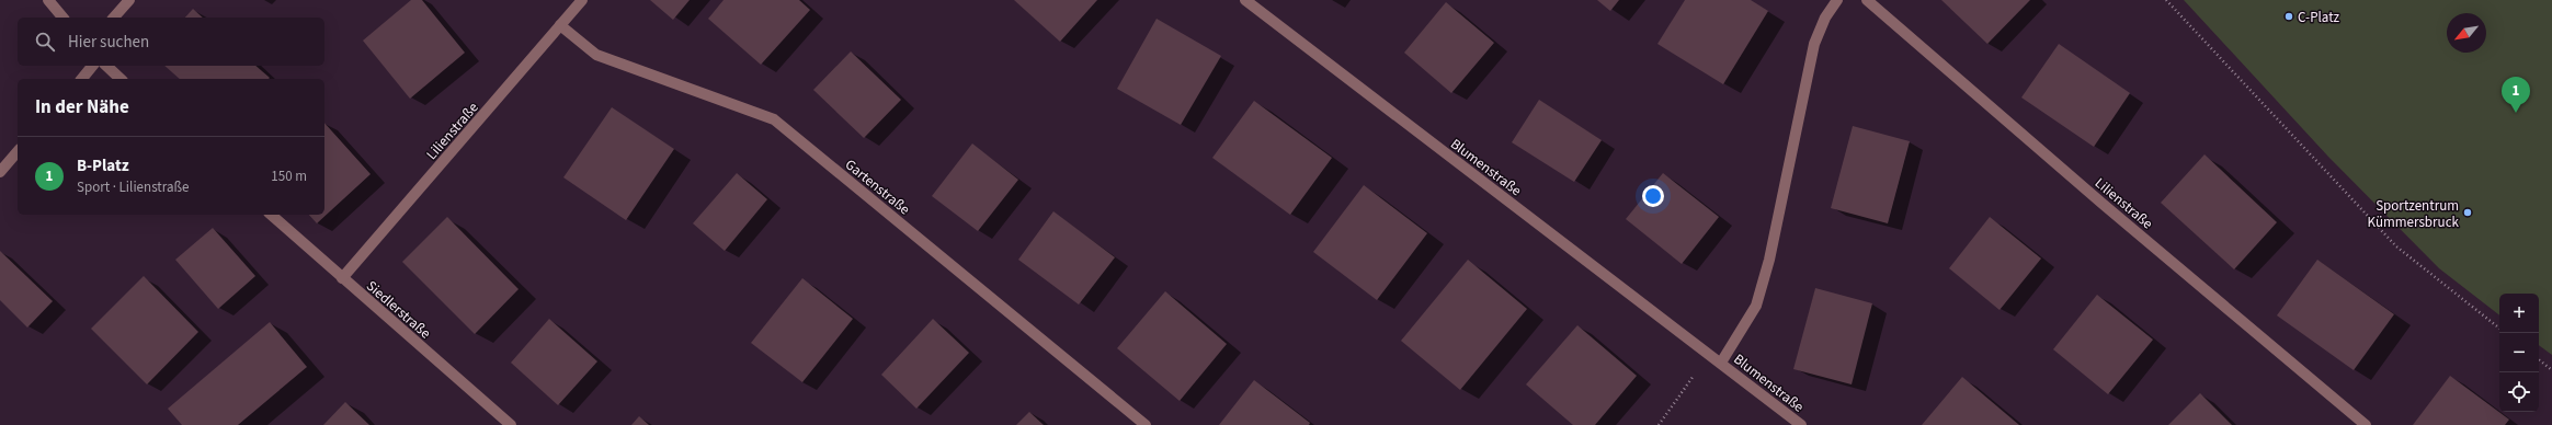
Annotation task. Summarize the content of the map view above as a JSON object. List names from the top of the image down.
{
  "streets": {
    "street": [
      "Lilienstraße",
      "Blumenstraße",
      "Gartenstraße",
      "Siedlerstraße"
    ]
  },
  "crossings": [
    ["Lilienstraße", "Gartenstraße"],
    ["Lilienstraße", "Siedlerstraße"]
  ],
  "places": ["C-Platz", "Sportzentrum Kümmersbruck"],
  "north": "bottom left",
  "page": {
    "search": "Hier suchen",
    "pins": "1",
    "heading": "In der Nähe",
    "list": [
      {
        "mark": "1",
        "name": "B-Platz",
        "note": "Sport · Lilienstraße",
        "value": "150 m"
      }
    ],
    "map_buttons": ["+", "−"]
  }
}
